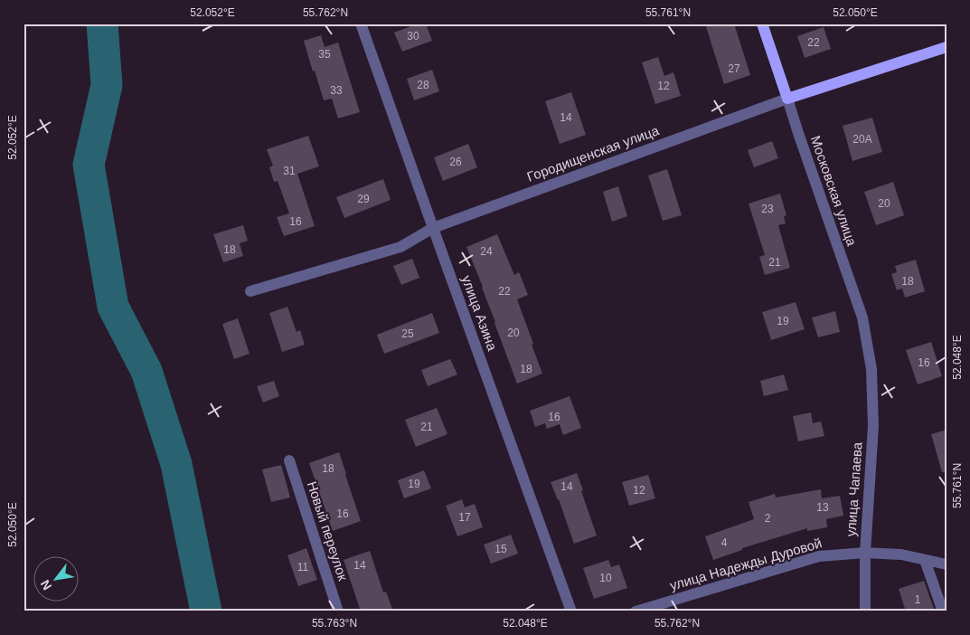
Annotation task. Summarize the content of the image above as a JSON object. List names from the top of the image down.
{
  "streets": {
    "main road": ["Городищенская улица", "Московская улица"],
    "street": [
      "улица Азина",
      "улица Чапаева",
      "Новый переулок",
      "улица Надежды Дуровой"
    ]
  },
  "crossings": [
    ["Городищенская улица", "Московская улица"],
    ["Городищенская улица", "улица Азина"],
    ["Московская улица", "улица Чапаева"],
    ["улица Чапаева", "улица Надежды Дуровой"]
  ],
  "house_numbers": [
    "30",
    "22",
    "35",
    "27",
    "28",
    "12",
    "33",
    "14",
    "20А",
    "26",
    "31",
    "29",
    "20",
    "23",
    "16",
    "18",
    "24",
    "21",
    "18",
    "22",
    "19",
    "20",
    "25",
    "16",
    "18",
    "16",
    "21",
    "18",
    "19",
    "14",
    "12",
    "13",
    "16",
    "17",
    "2",
    "4",
    "15",
    "14",
    "11",
    "10",
    "1"
  ],
  "north": "bottom left",
  "coordinates": [
    "52.052°E",
    "55.762°N",
    "55.761°N",
    "52.050°E",
    "52.048°E",
    "55.763°N"
  ]
}
